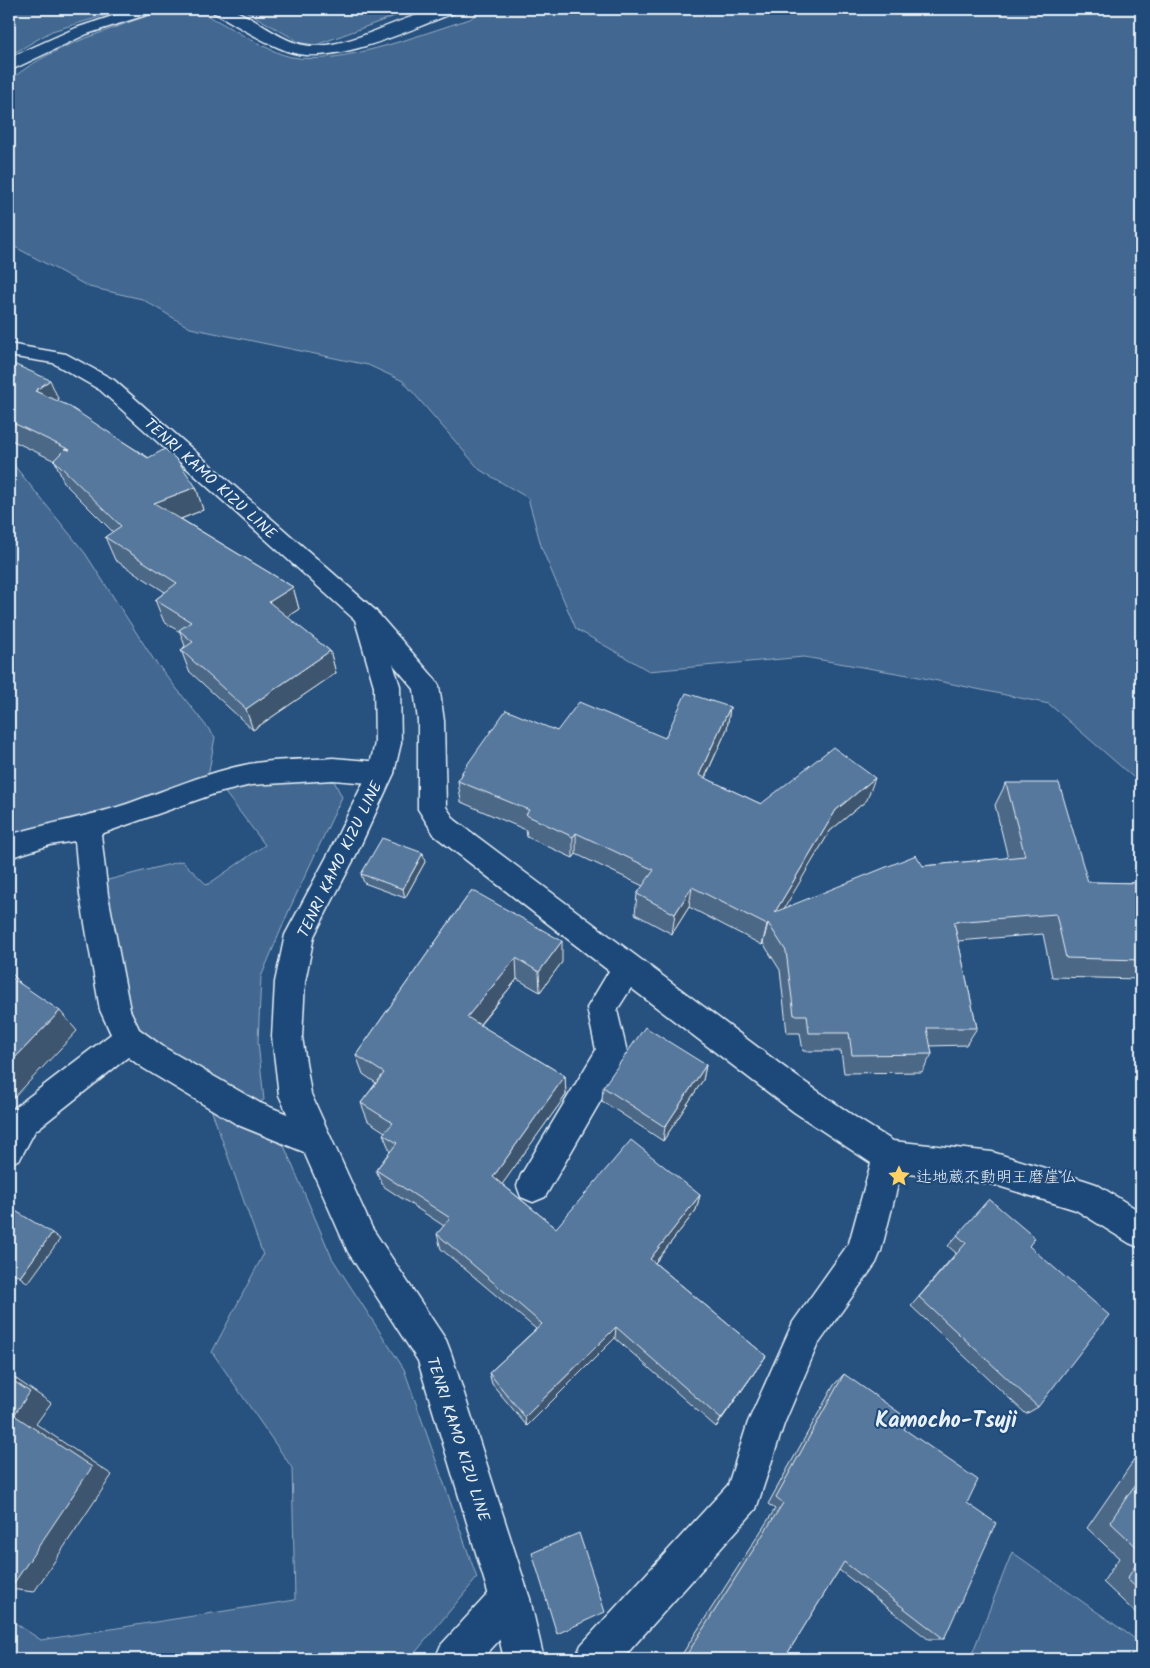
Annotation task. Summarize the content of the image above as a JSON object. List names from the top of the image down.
{
  "streets": {
    "street": ["TENRI KAMO KIZU LINE"]
  },
  "districts": ["Kamocho-Tsuji"],
  "places": {
    "place": ["辻地蔵不動明王磨崖仏"]
  }
}
